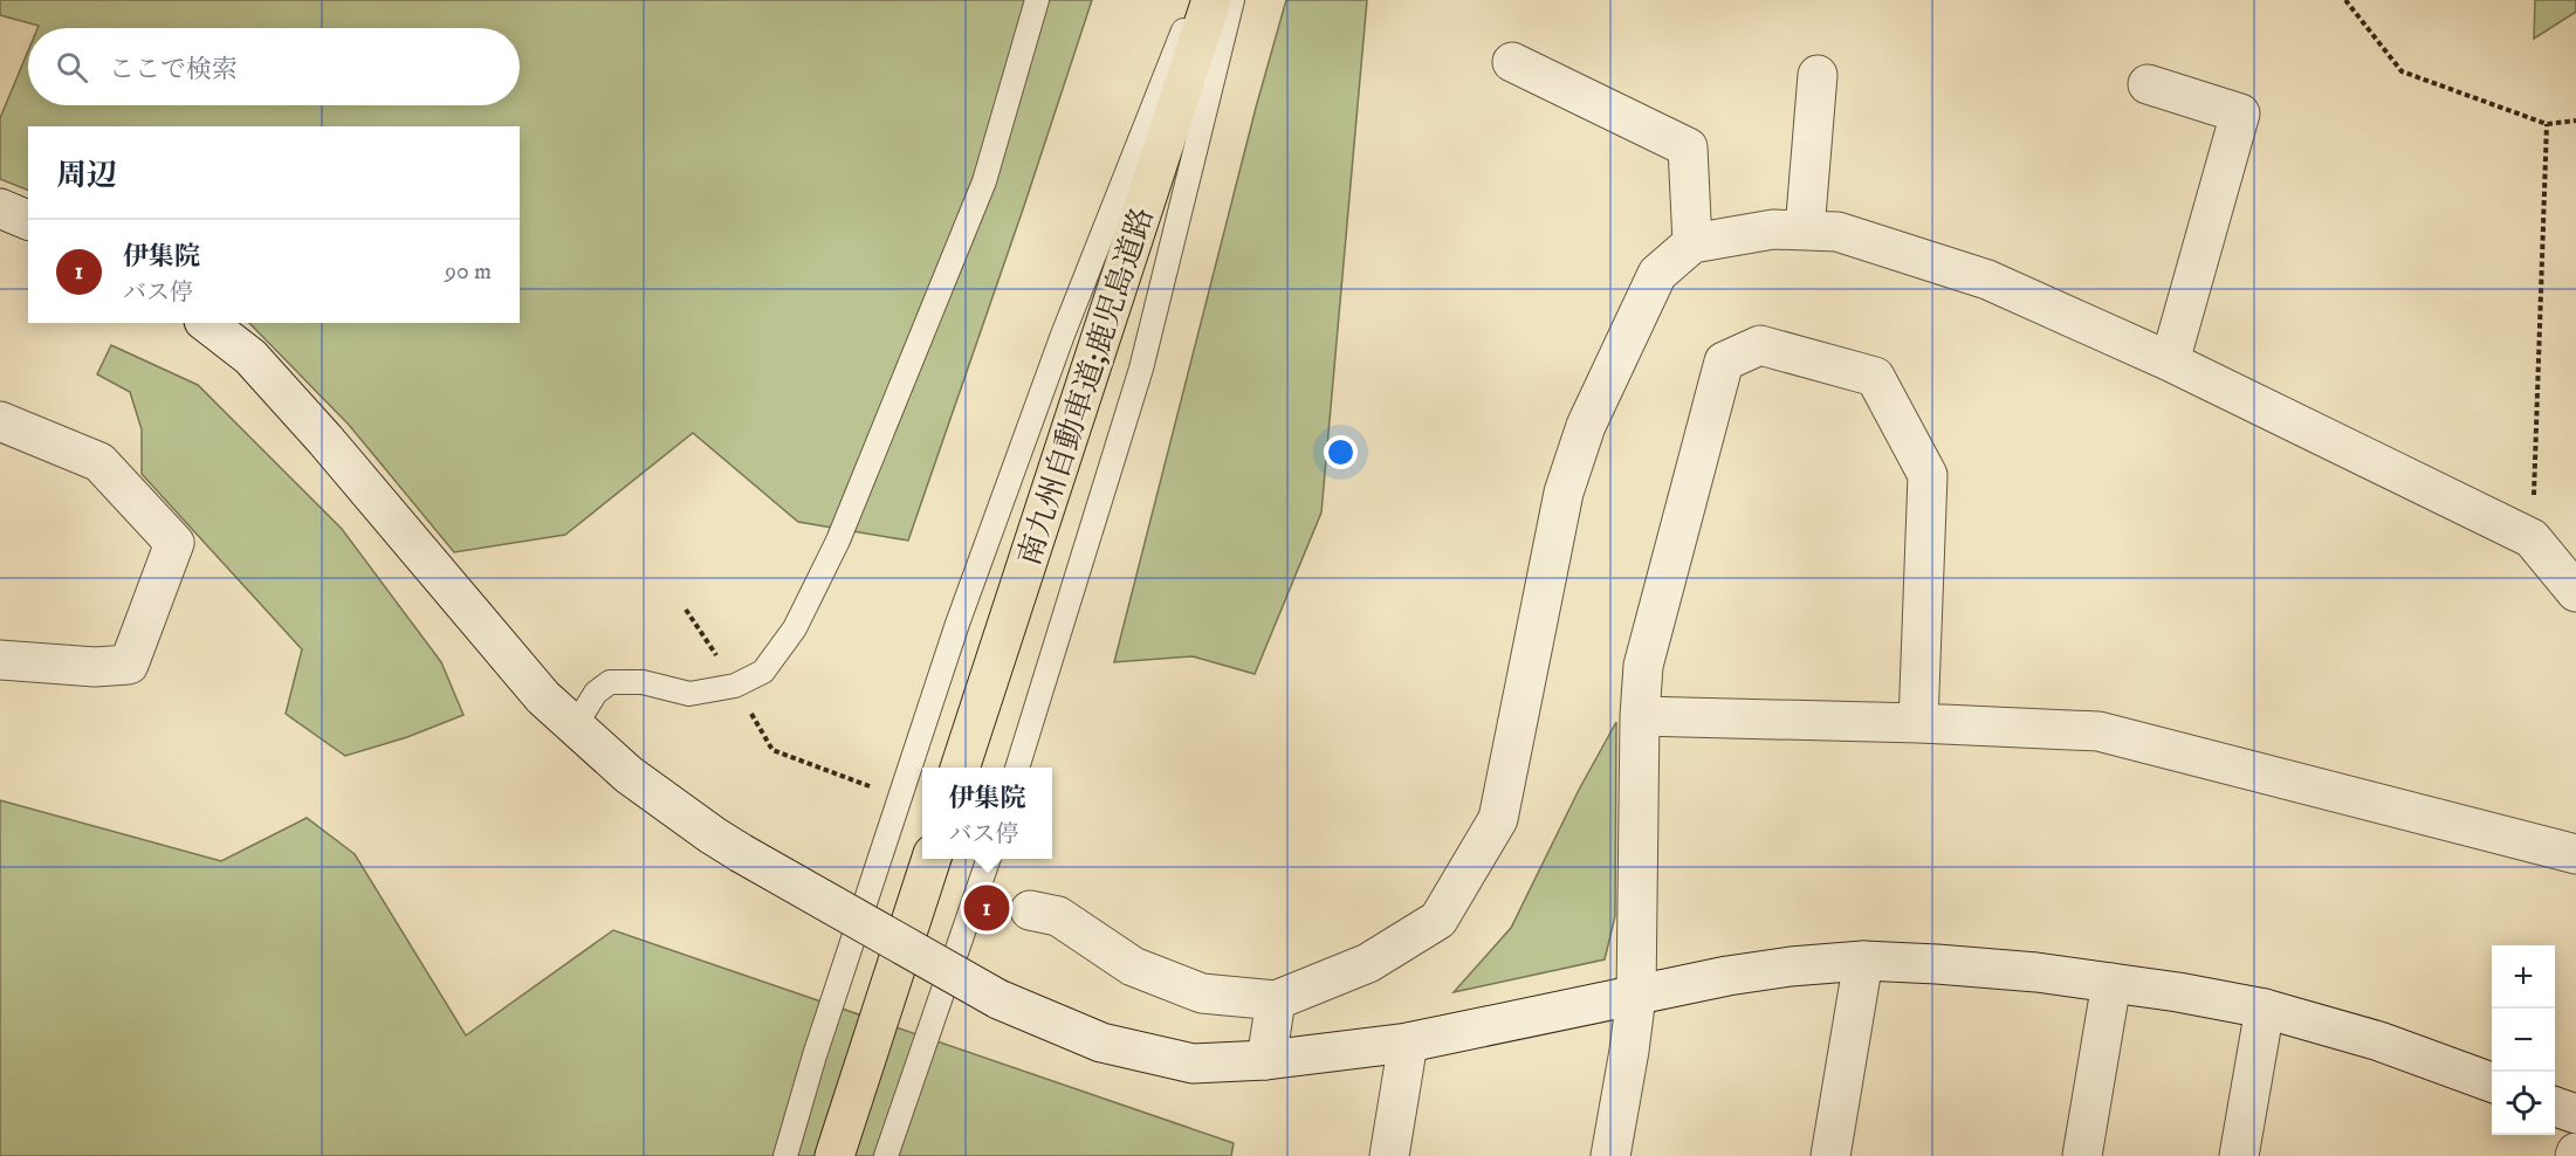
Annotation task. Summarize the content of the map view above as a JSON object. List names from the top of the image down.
{
  "streets": {
    "highway": ["南九州自動車道;鹿児島道路"]
  },
  "page": {
    "search": "ここで検索",
    "heading": "周辺",
    "list": [
      {
        "mark": "1",
        "name": "伊集院",
        "note": "バス停",
        "value": "90 m"
      }
    ],
    "popup": ["伊集院", "バス停"],
    "pins": "1",
    "map_buttons": ["+", "−"]
  }
}
